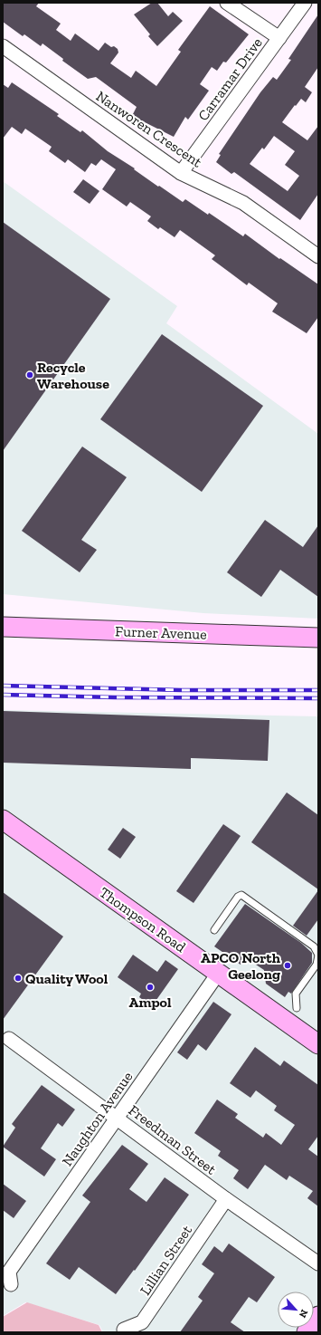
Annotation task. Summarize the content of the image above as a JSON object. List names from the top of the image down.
{
  "streets": {
    "main road": ["Furner Avenue", "Thompson Road"],
    "street": [
      "Carramar Drive",
      "Nanworen Crescent",
      "Naughton Avenue",
      "Freedman Street",
      "Lillian Street"
    ]
  },
  "crossings": [
    ["Carramar Drive", "Nanworen Crescent"],
    ["Thompson Road", "Naughton Avenue"],
    ["Naughton Avenue", "Freedman Street"],
    ["Freedman Street", "Lillian Street"]
  ],
  "places": [
    "Recycle Warehouse",
    "APCO North Geelong",
    "Quality Wool",
    "Ampol"
  ],
  "north": "bottom right"
}
